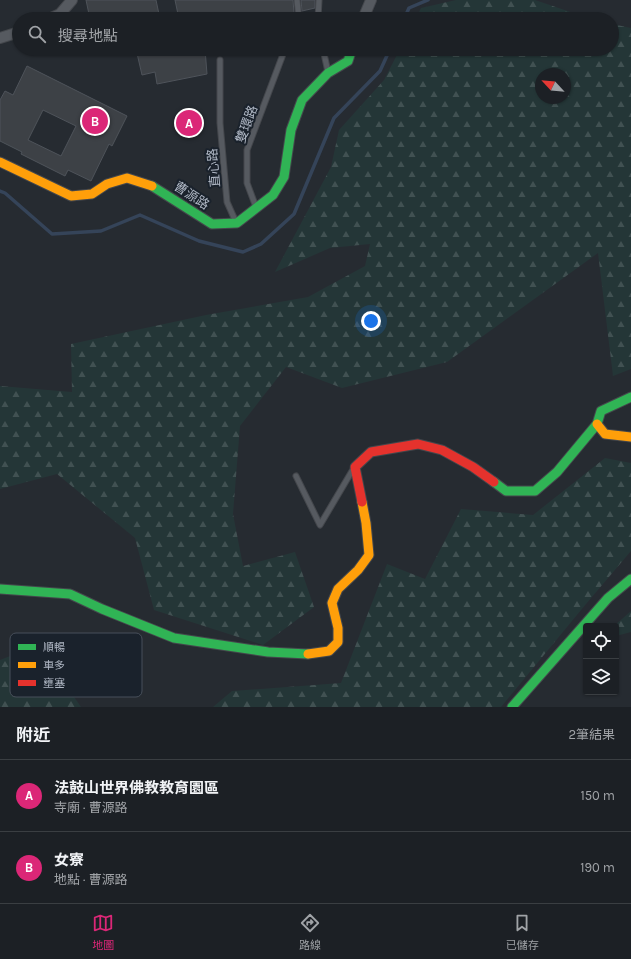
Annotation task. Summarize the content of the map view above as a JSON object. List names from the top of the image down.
{
  "streets": {
    "street": ["曹源路"],
    "lane": ["雙環路", "直心路"]
  },
  "crossings": [
    ["直心路", "曹源路"]
  ],
  "legend": ["順暢", "車多", "壅塞"],
  "north": "top left",
  "page": {
    "search": "搜尋地點",
    "pins": ["B", "A"],
    "heading": ["附近", "2筆結果"],
    "list": [
      {
        "mark": "A",
        "name": "法鼓山世界佛教教育園區",
        "note": "寺廟 · 曹源路",
        "value": "150 m"
      },
      {
        "mark": "B",
        "name": "女寮",
        "note": "地點 · 曹源路",
        "value": "190 m"
      }
    ],
    "nav": ["地圖", "路線", "已儲存"]
  }
}
